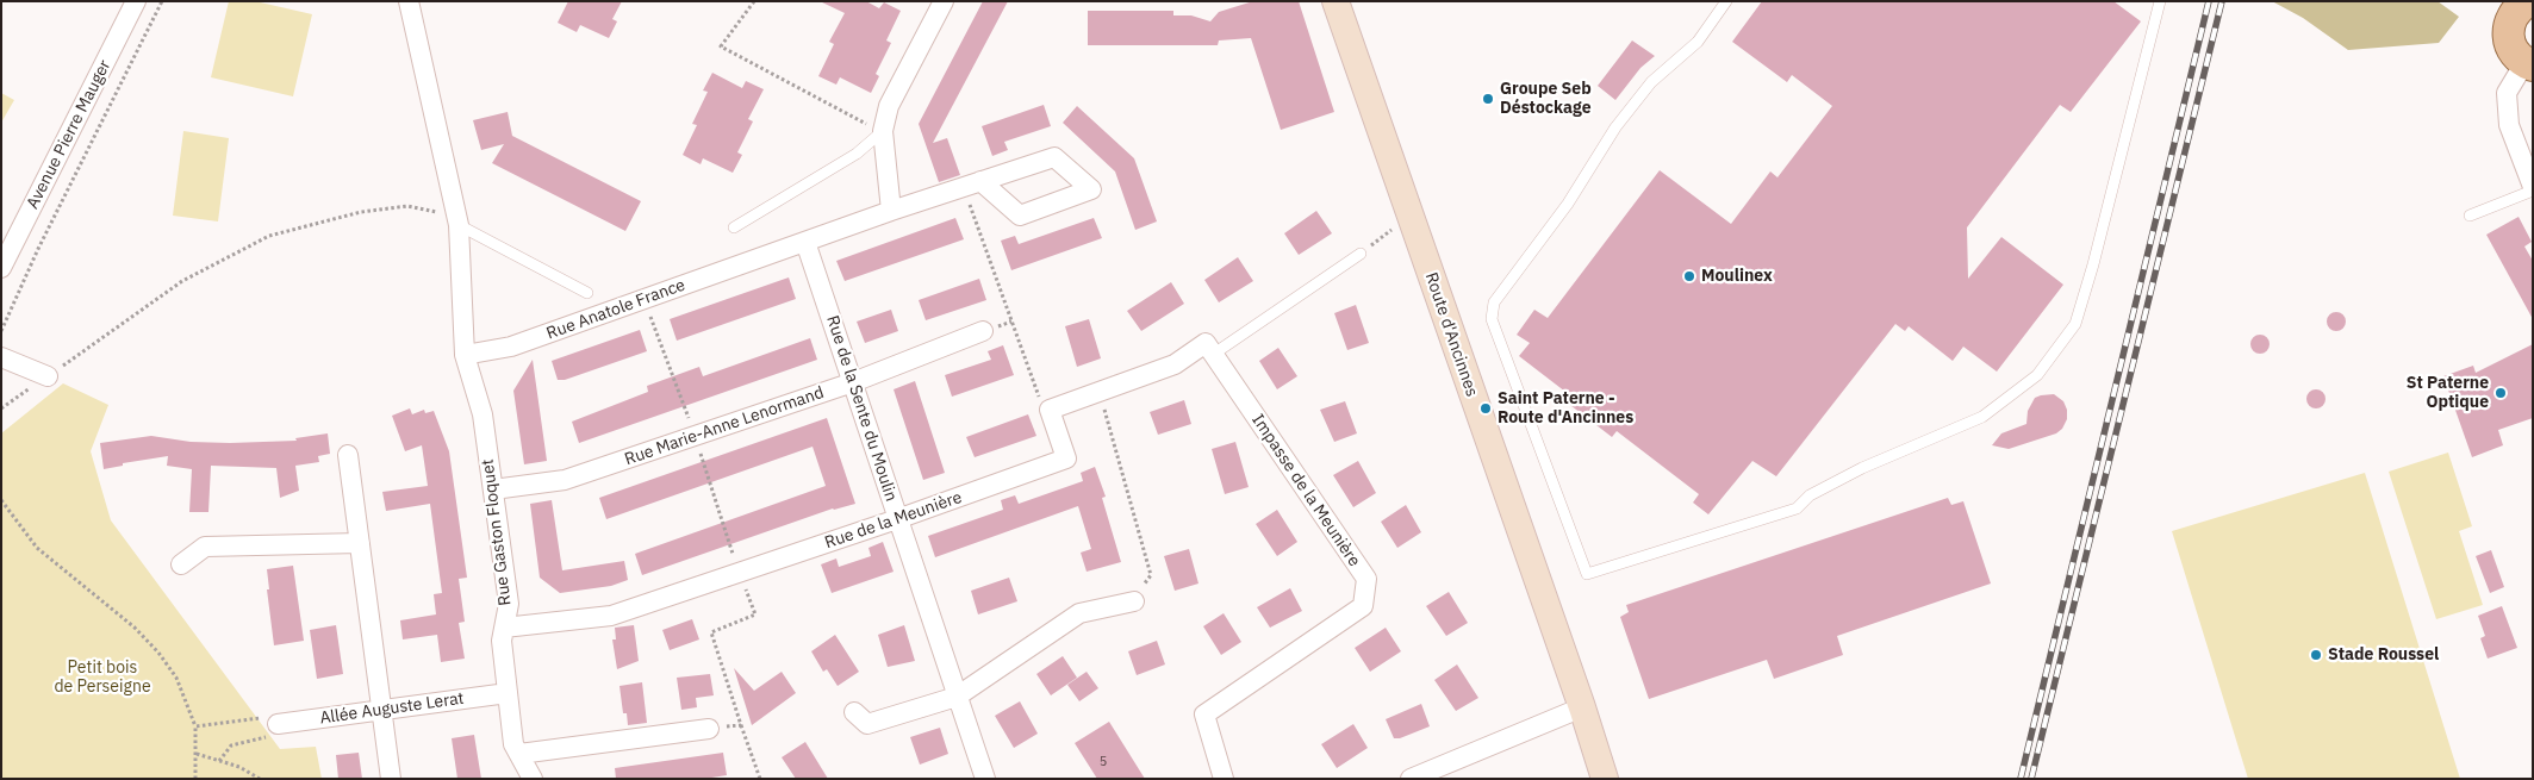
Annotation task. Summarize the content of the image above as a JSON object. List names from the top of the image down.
{
  "streets": {
    "main road": ["Route d'Ancinnes"],
    "street": [
      "Avenue Pierre Mauger",
      "Rue Anatole France",
      "Rue de la Sente du Moulin",
      "Rue Marie-Anne Lenormand",
      "Impasse de la Meunière",
      "Rue de la Meunière",
      "Rue Gaston Floquet",
      "Allée Auguste Lerat"
    ]
  },
  "crossings": [
    ["Rue Anatole France", "Rue de la Sente du Moulin"],
    ["Rue Anatole France", "Rue Gaston Floquet"],
    ["Rue de la Sente du Moulin", "Rue Marie-Anne Lenormand"],
    ["Rue de la Sente du Moulin", "Rue de la Meunière"],
    ["Rue Marie-Anne Lenormand", "Rue Gaston Floquet"],
    ["Rue de la Meunière", "Rue Gaston Floquet"],
    ["Rue Gaston Floquet", "Allée Auguste Lerat"]
  ],
  "parks": ["Petit bois de Perseigne"],
  "places": [
    "Groupe Seb Déstockage",
    "Moulinex",
    "St Paterne Optique",
    "Saint Paterne - Route d'Ancinnes",
    "Stade Roussel"
  ],
  "house_numbers": ["5"]
}
